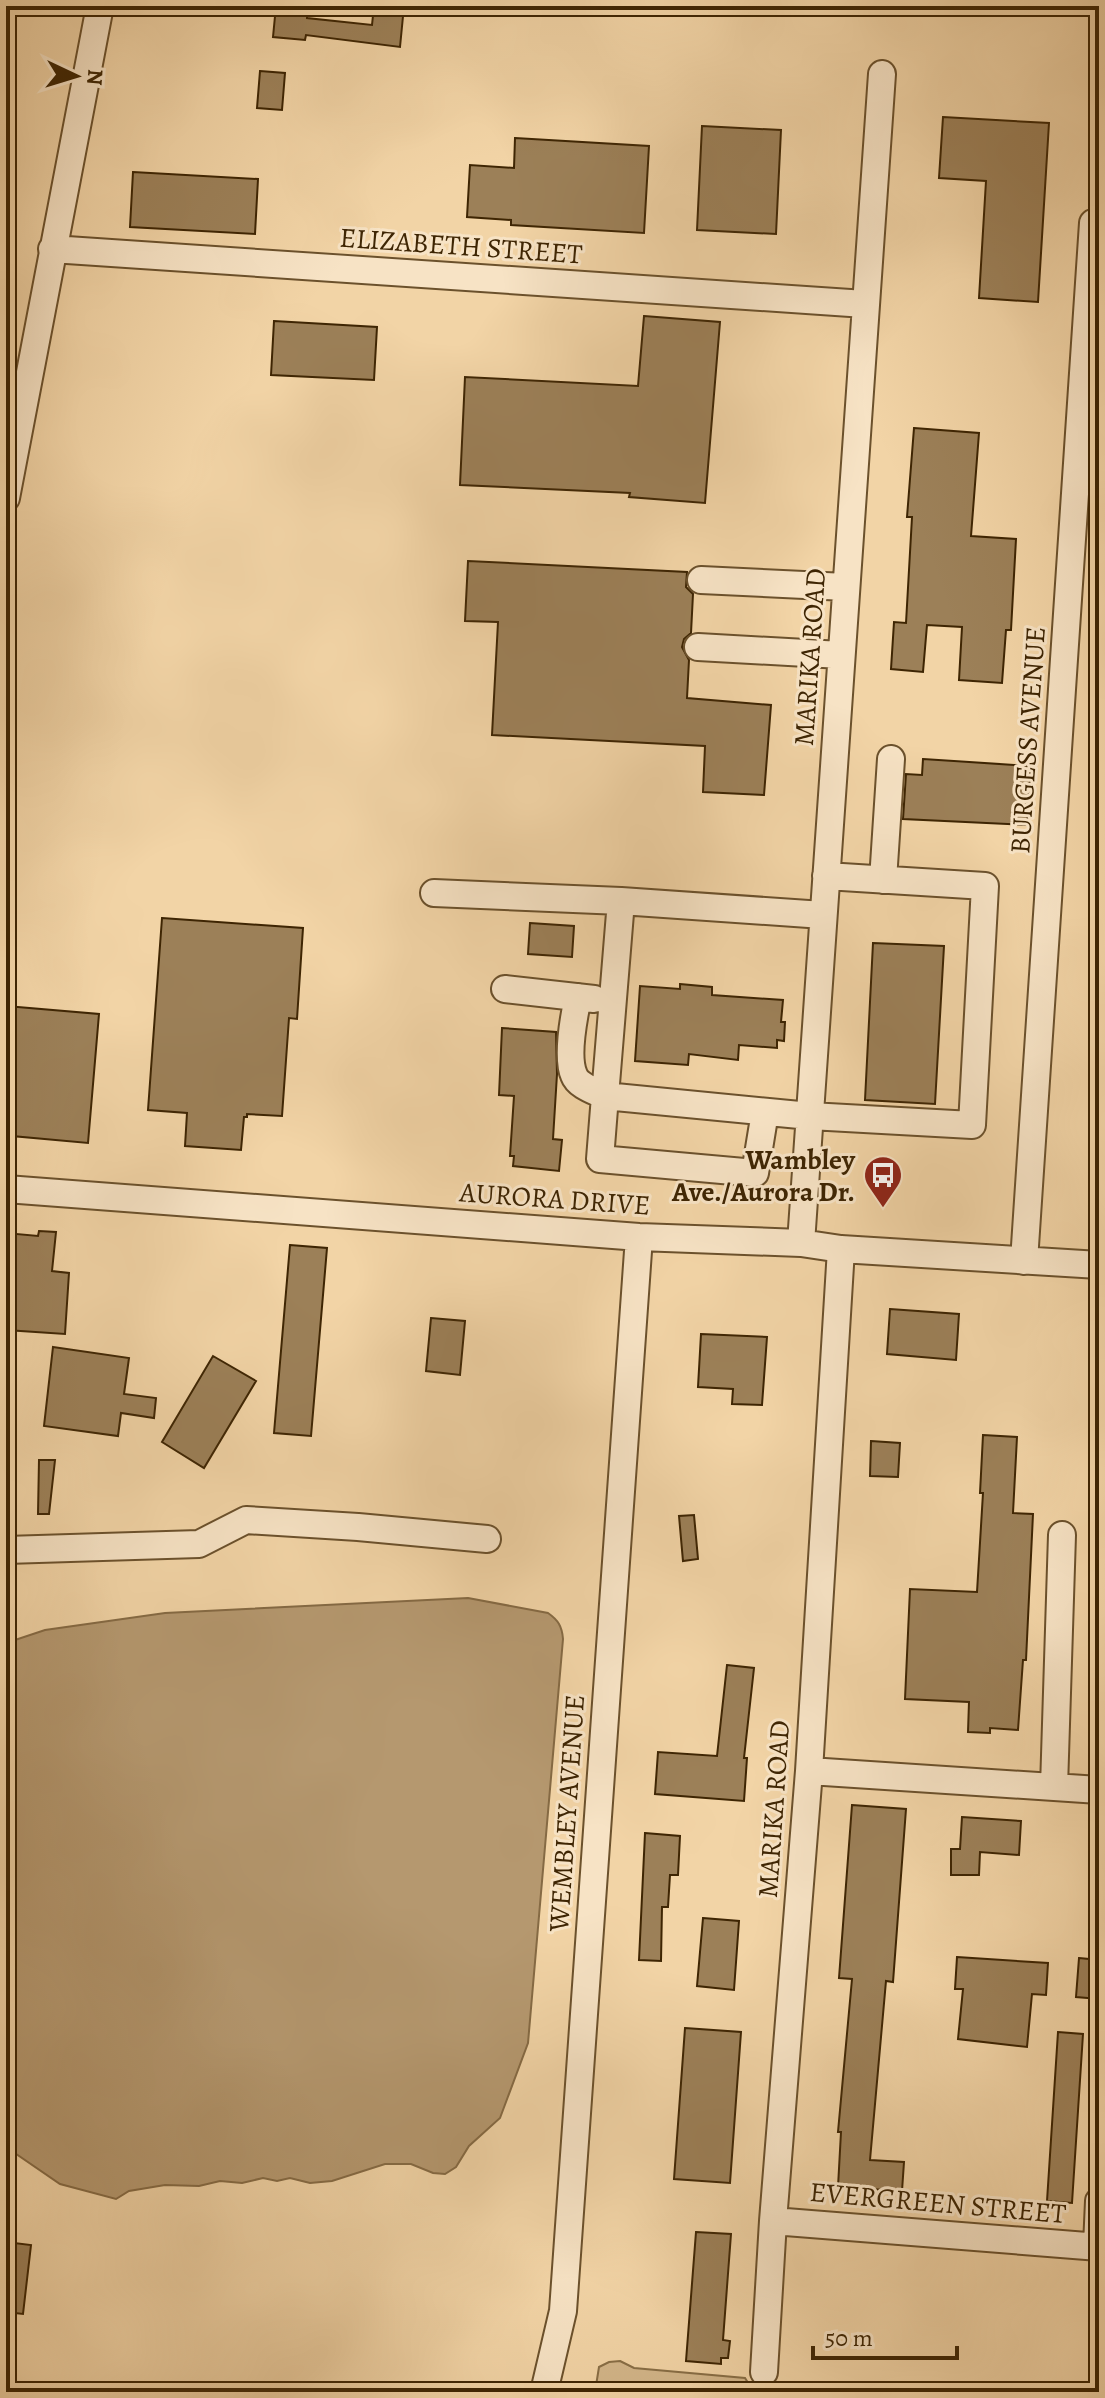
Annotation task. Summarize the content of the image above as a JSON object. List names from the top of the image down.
{
  "streets": {
    "street": [
      "ELIZABETH STREET",
      "MARIKA ROAD",
      "BURGESS AVENUE",
      "AURORA DRIVE",
      "WEMBLEY AVENUE",
      "EVERGREEN STREET"
    ]
  },
  "crossings": [
    ["ELIZABETH STREET", "MARIKA ROAD"],
    ["MARIKA ROAD", "AURORA DRIVE"],
    ["MARIKA ROAD", "EVERGREEN STREET"],
    ["BURGESS AVENUE", "AURORA DRIVE"],
    ["AURORA DRIVE", "WEMBLEY AVENUE"]
  ],
  "places": {
    "bus stop": ["Wambley Ave./Aurora Dr."]
  },
  "scale_bar": "50 m",
  "north": "right"
}
